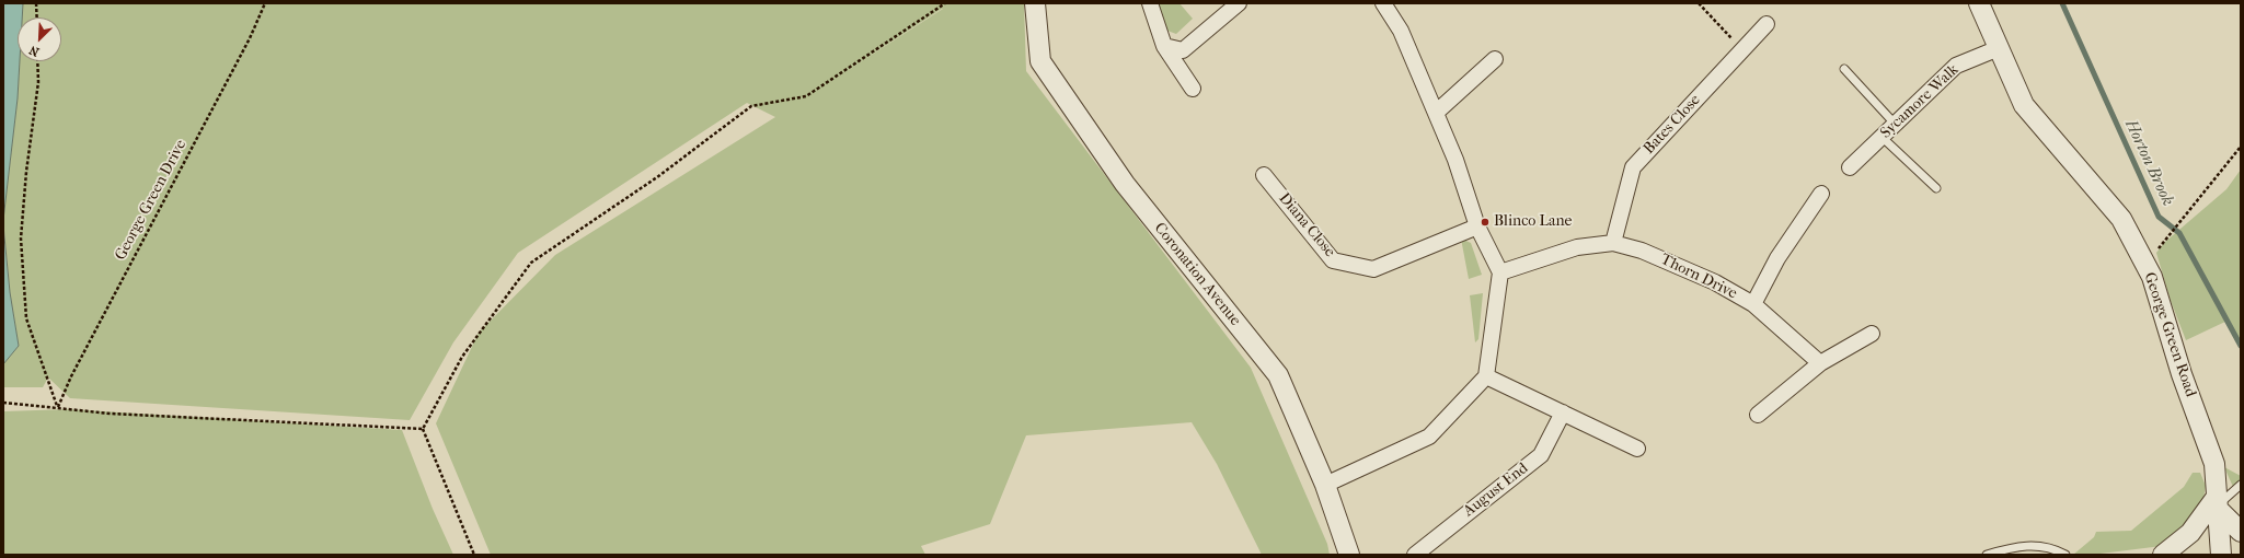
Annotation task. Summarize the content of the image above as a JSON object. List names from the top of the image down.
{
  "streets": {
    "street": [
      "Sycamore Walk",
      "Bates Close",
      "Diana Close",
      "Coronation Avenue",
      "Thorn Drive",
      "George Green Road",
      "August End"
    ],
    "path": ["George Green Drive"]
  },
  "crossings": [
    ["Sycamore Walk", "George Green Road"],
    ["Bates Close", "Thorn Drive"]
  ],
  "water": ["Horton Brook"],
  "places": ["Blinco Lane"],
  "north": "bottom left"
}
